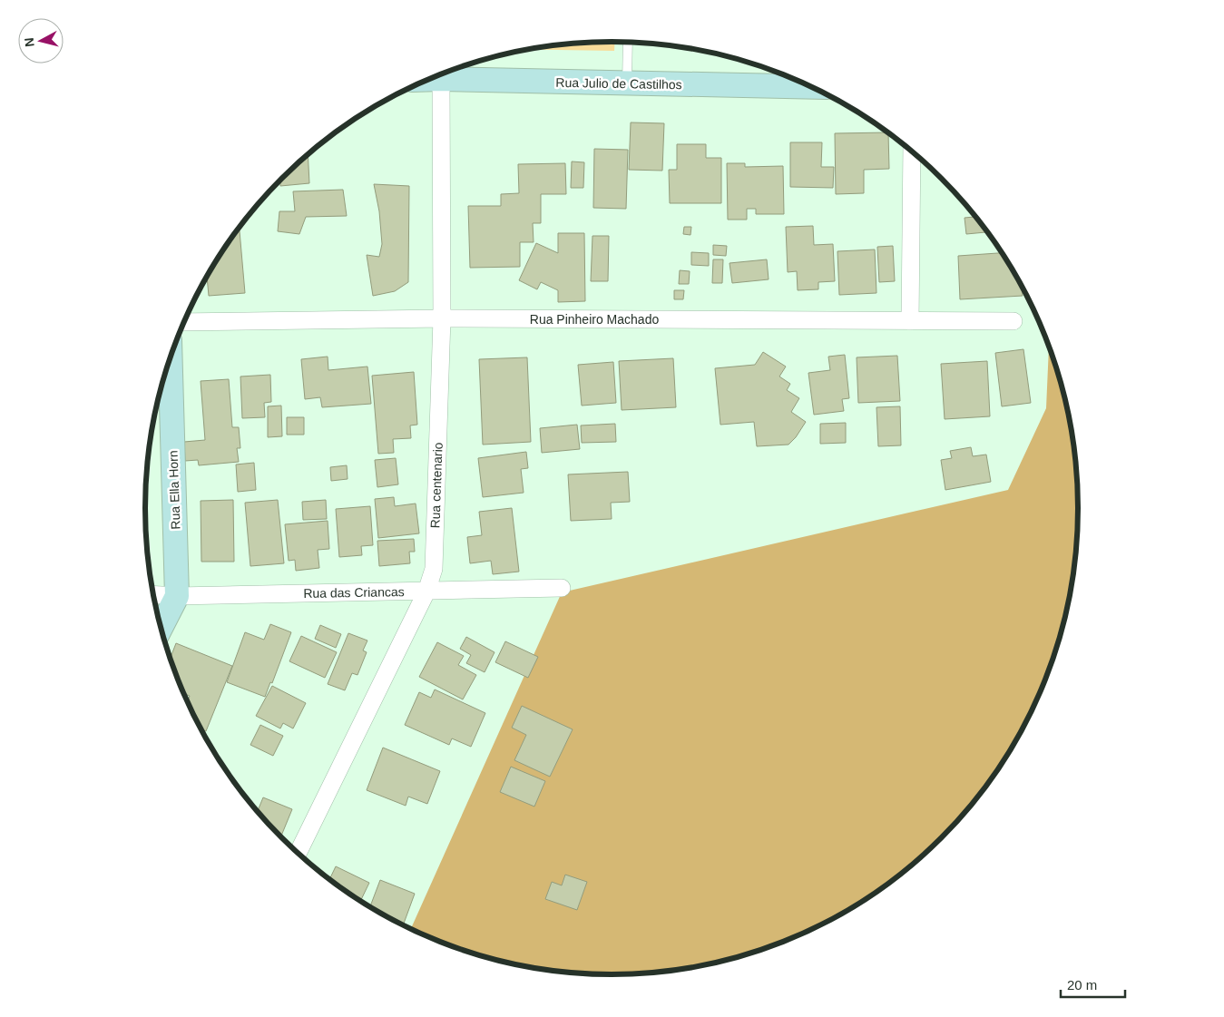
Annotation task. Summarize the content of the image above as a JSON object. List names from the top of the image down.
{
  "streets": {
    "main road": ["Rua Julio de Castilhos", "Rua Ella Horn"],
    "street": ["Rua Pinheiro Machado", "Rua centenario", "Rua das Criancas"]
  },
  "crossings": [
    ["Rua Pinheiro Machado", "Rua centenario"],
    ["Rua centenario", "Rua das Criancas"],
    ["Rua Ella Horn", "Rua das Criancas"]
  ],
  "scale_bar": "20 m",
  "north": "left"
}
